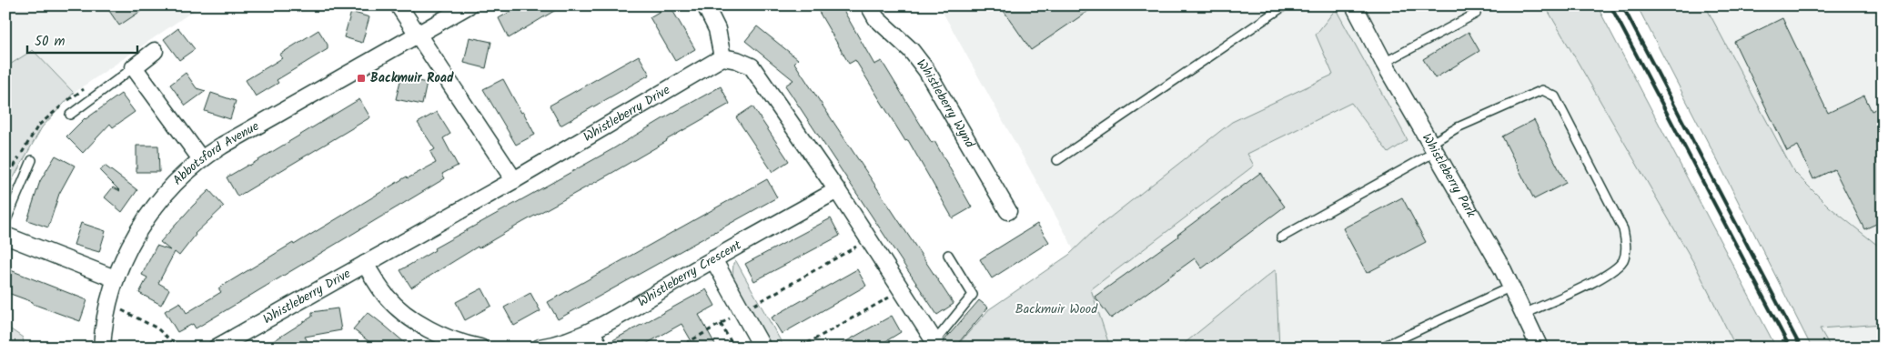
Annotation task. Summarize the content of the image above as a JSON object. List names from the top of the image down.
{
  "streets": {
    "street": [
      "Whistleberry Wynd",
      "Whistleberry Drive",
      "Abbotsford Avenue",
      "Whistleberry Park",
      "Whistleberry Crescent"
    ]
  },
  "parks": ["Backmuir Wood"],
  "places": {
    "transit": ["Backmuir Road"]
  },
  "scale_bar": "50 m"
}
